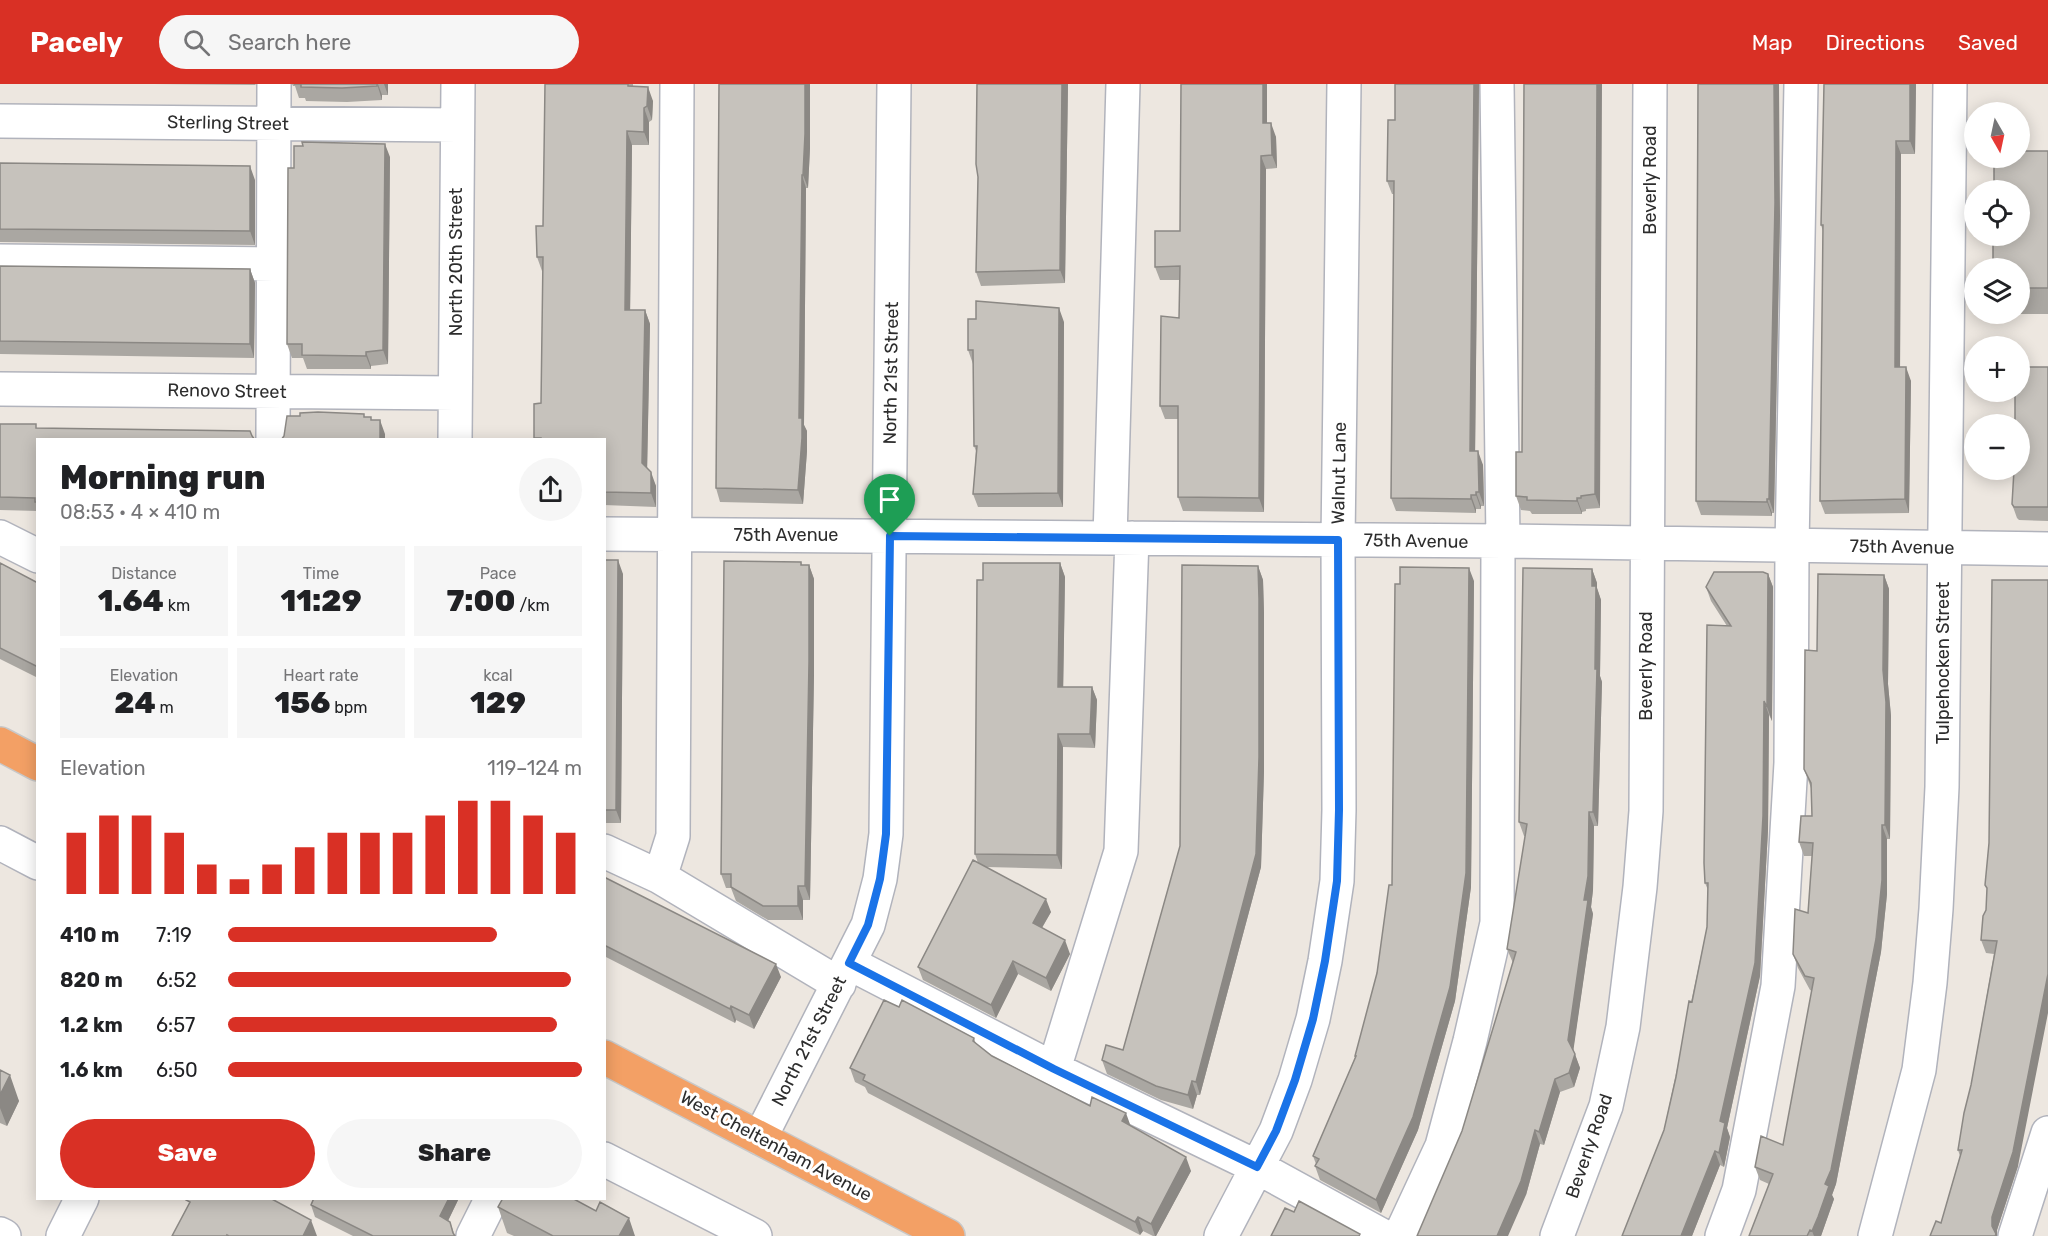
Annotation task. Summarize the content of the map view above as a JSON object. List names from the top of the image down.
{
  "streets": {
    "highway": ["West Cheltenham Avenue"],
    "street": [
      "Sterling Street",
      "Beverly Road",
      "North 20th Street",
      "North 21st Street",
      "Renovo Street",
      "Walnut Lane",
      "75th Avenue",
      "Tulpehocken Street"
    ]
  },
  "crossings": [
    ["Sterling Street", "North 20th Street"],
    ["Beverly Road", "75th Avenue"],
    ["North 20th Street", "Renovo Street"],
    ["North 21st Street", "75th Avenue"],
    ["North 21st Street", "West Cheltenham Avenue"],
    ["Walnut Lane", "75th Avenue"],
    ["75th Avenue", "Tulpehocken Street"]
  ],
  "north": "bottom",
  "page": {
    "header": "Pacely",
    "search": "Search here",
    "nav": ["Map", "Directions", "Saved"],
    "map_buttons": ["+", "−"],
    "heading": ["Morning run", "08:53 · 4 × 410 m"],
    "stats": [
      ["Distance", "1.64 km"],
      ["Time", "11:29"],
      ["Pace", "7:00 /km"],
      ["Elevation", "24 m"],
      ["Heart rate", "156 bpm"],
      ["kcal", "129"]
    ],
    "chart": ["Elevation", "119–124 m"],
    "list": [
      {
        "name": "410 m",
        "note": "7:19"
      },
      {
        "name": "820 m",
        "note": "6:52"
      },
      {
        "name": "1.2 km",
        "note": "6:57"
      },
      {
        "name": "1.6 km",
        "note": "6:50"
      }
    ],
    "buttons": ["Save", "Share"]
  }
}
